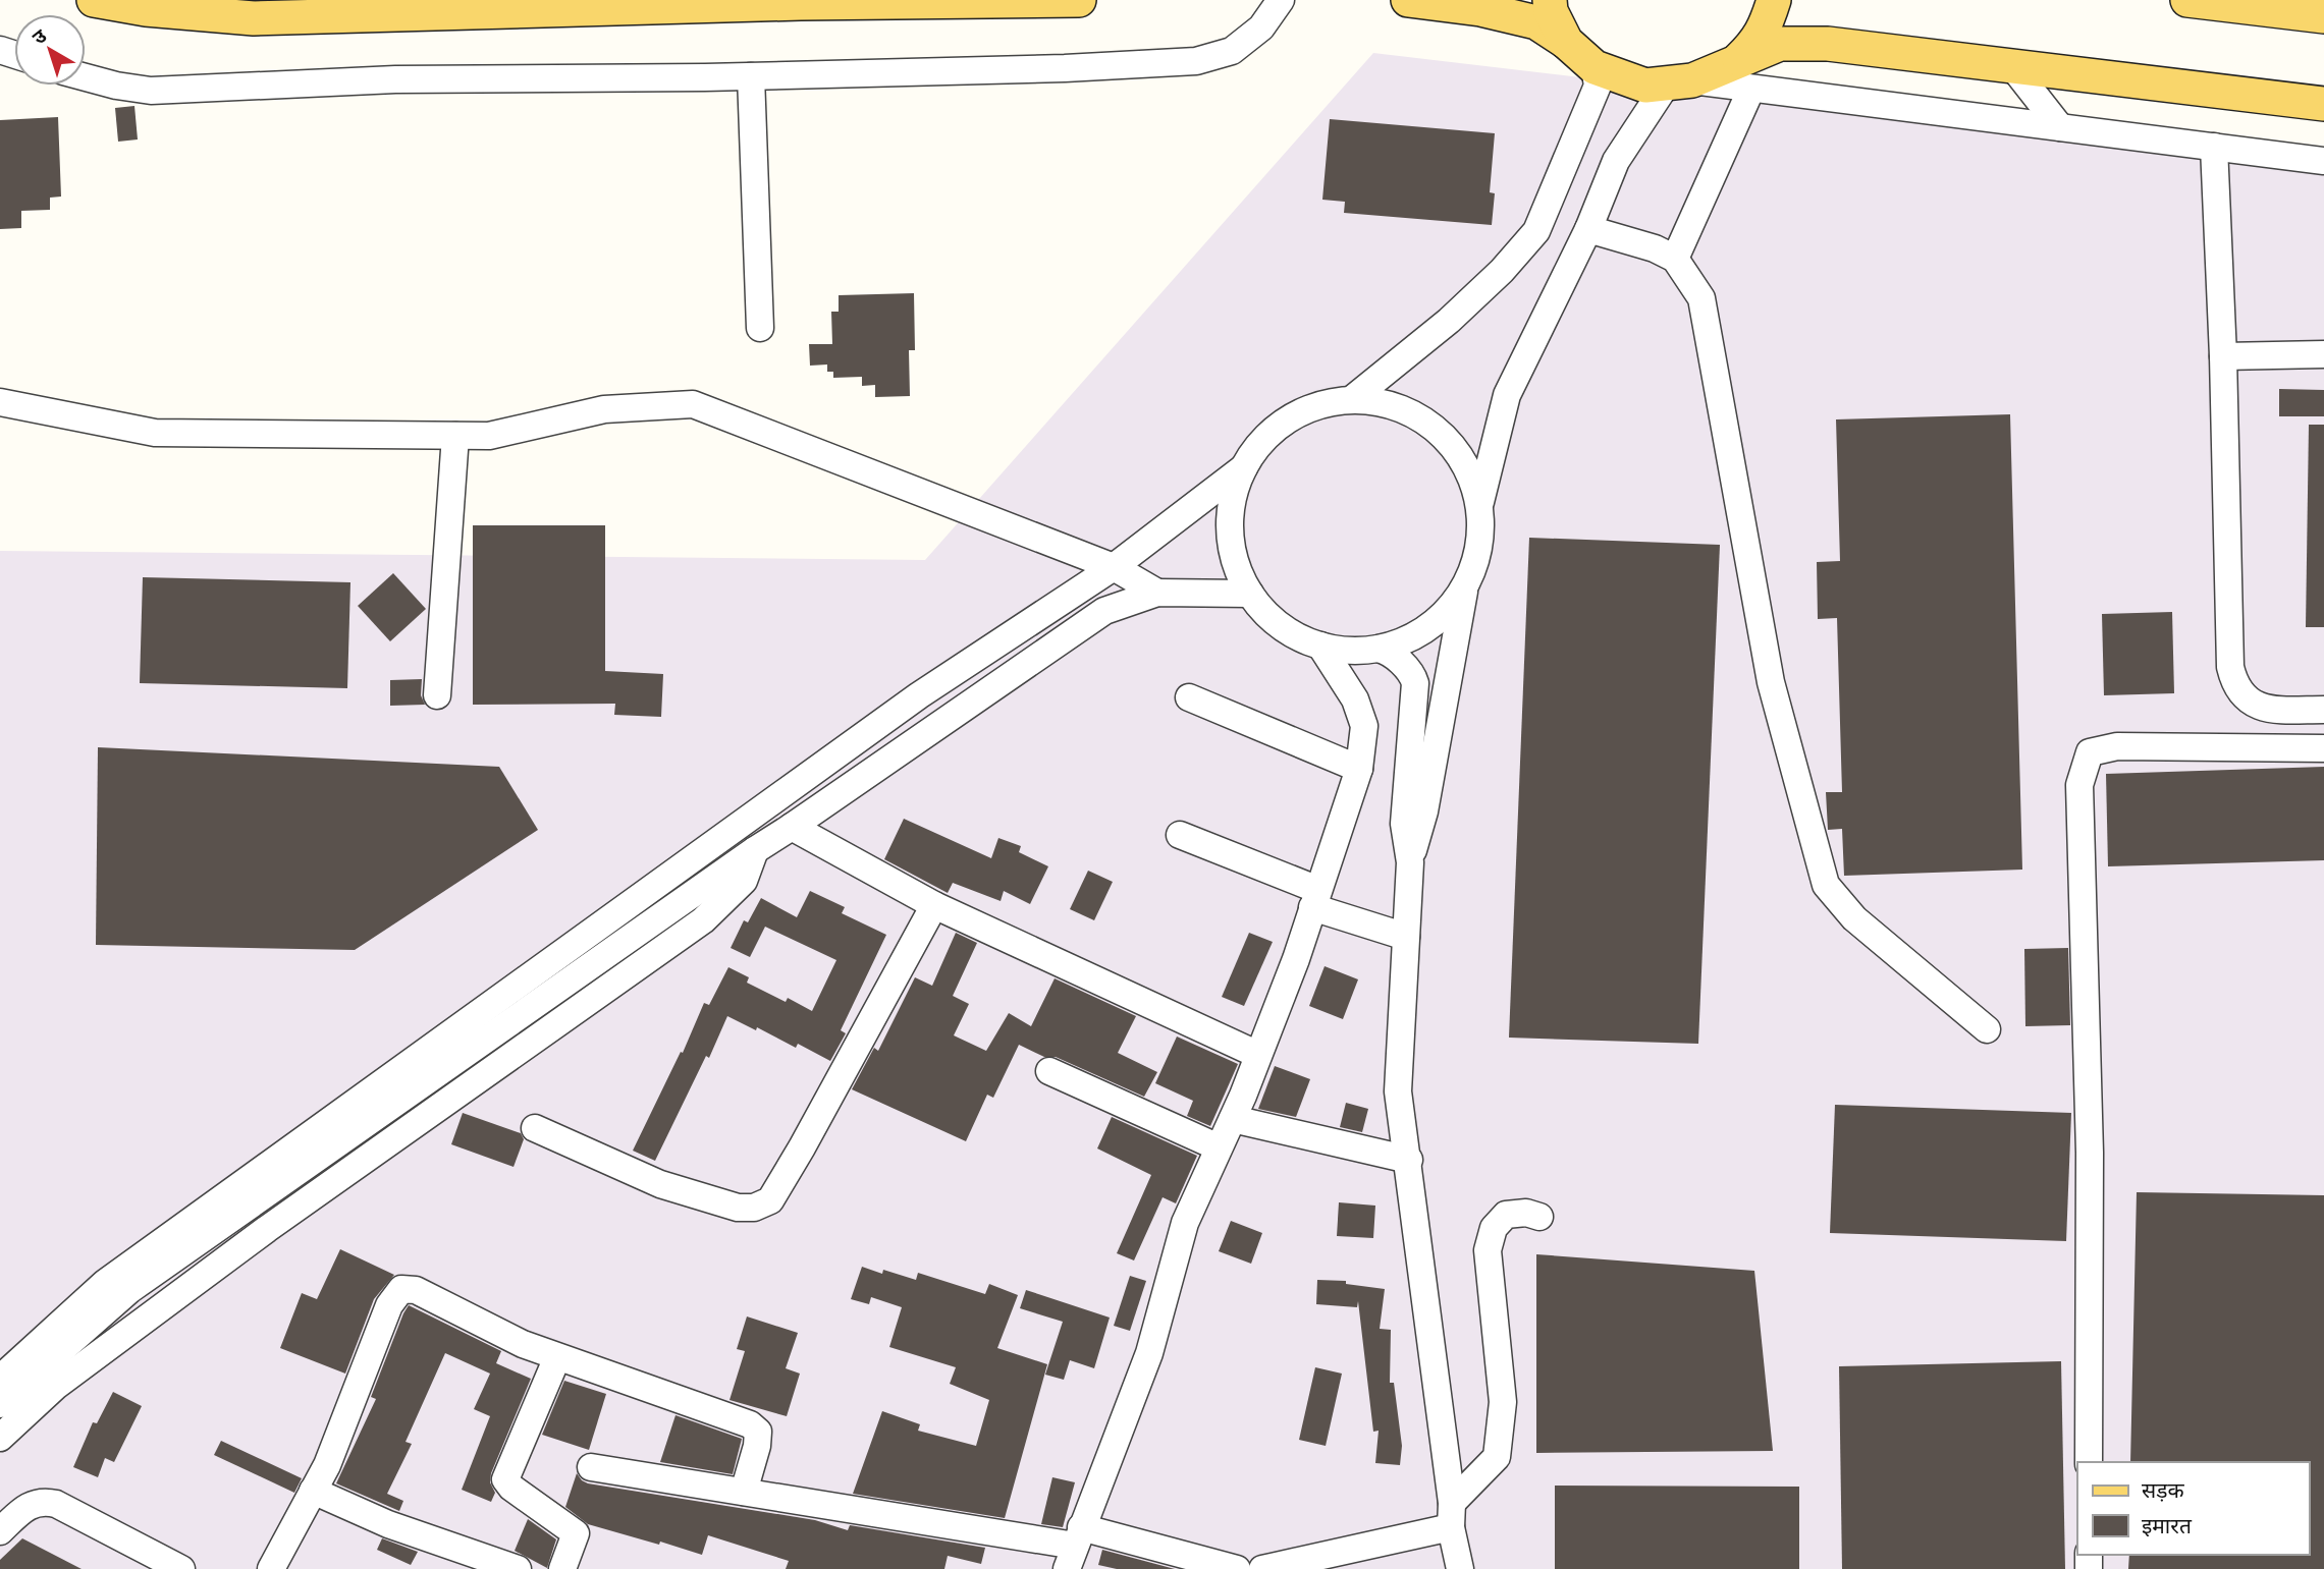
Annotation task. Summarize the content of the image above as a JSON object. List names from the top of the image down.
{
  "legend": ["सड़क", "इमारत"],
  "north": "top left"
}
